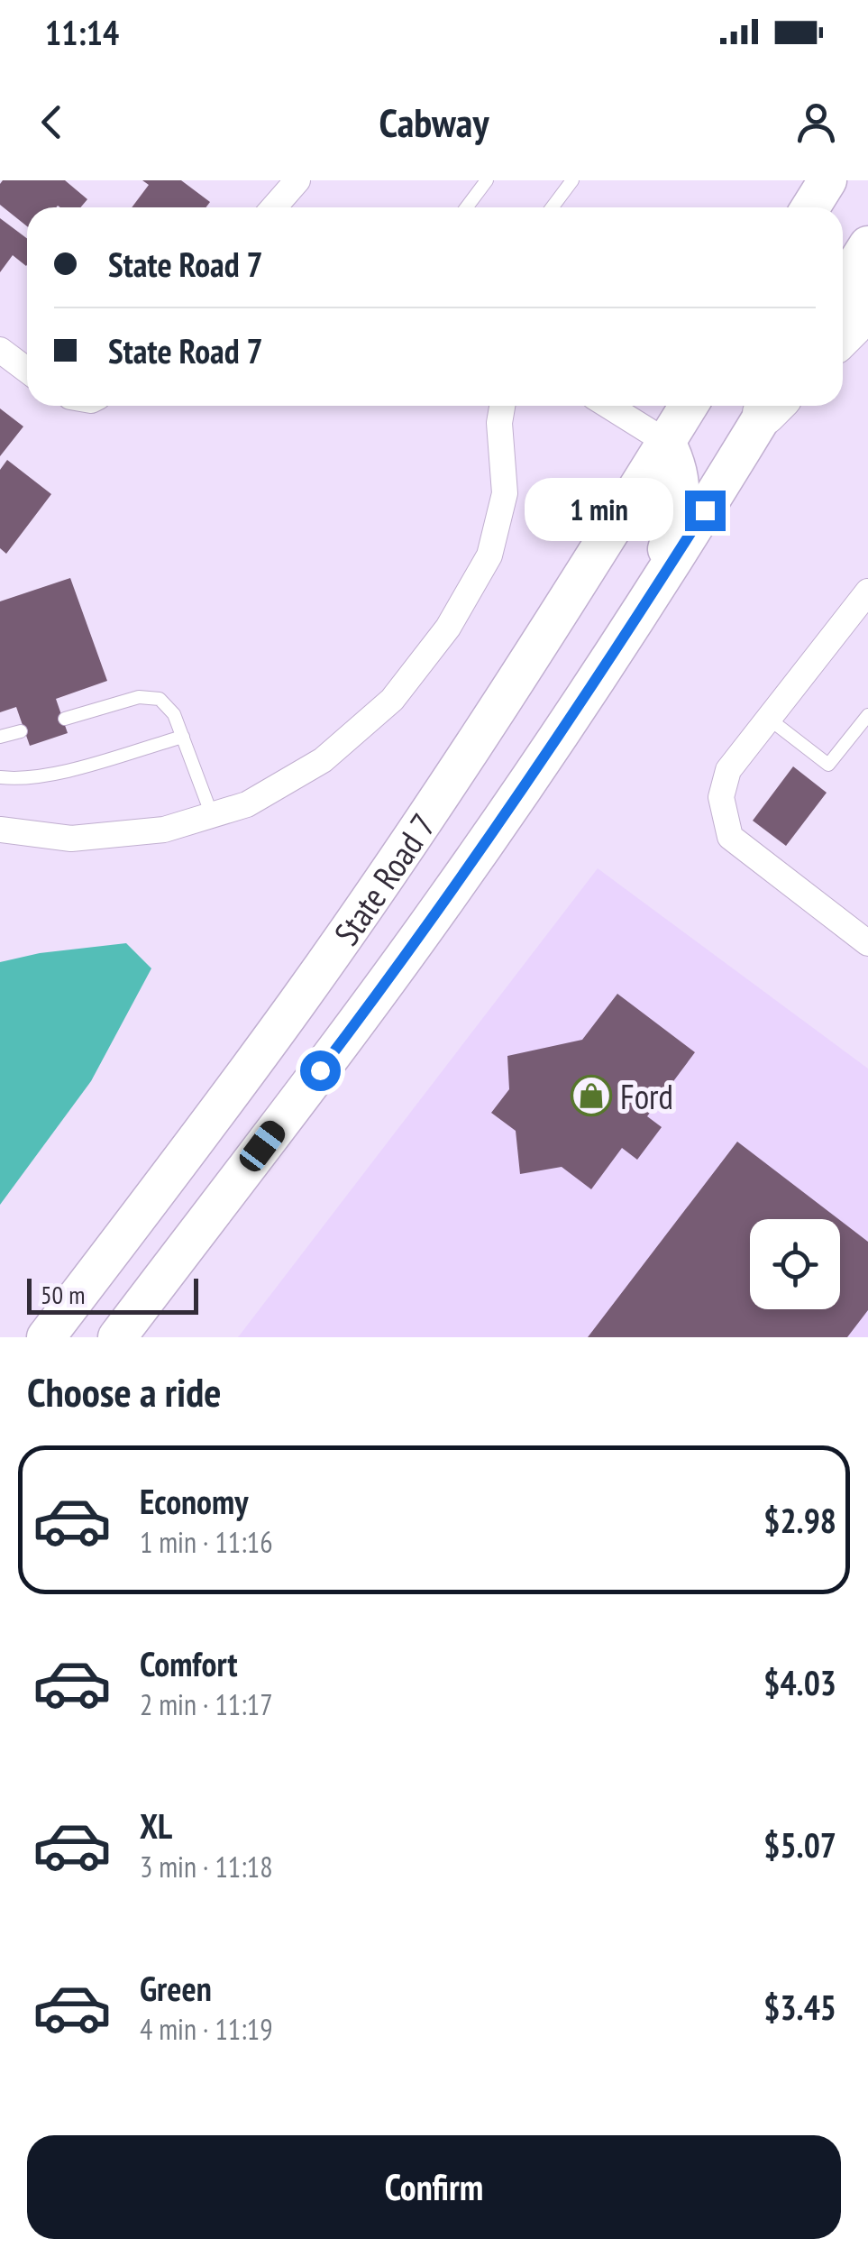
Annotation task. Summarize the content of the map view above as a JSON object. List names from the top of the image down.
{
  "streets": {
    "main road": ["State Road 7"]
  },
  "places": {
    "shop": ["Ford"]
  },
  "scale_bar": "50 m",
  "page": {
    "status": "11:14",
    "header": "Cabway",
    "banner": ["State Road 7", "State Road 7"],
    "bubble": "1 min",
    "scale": "50 m",
    "heading": "Choose a ride",
    "list": [
      {
        "name": "Economy",
        "note": "1 min · 11:16",
        "value": "$2.98"
      },
      {
        "name": "Comfort",
        "note": "2 min · 11:17",
        "value": "$4.03"
      },
      {
        "name": "XL",
        "note": "3 min · 11:18",
        "value": "$5.07"
      },
      {
        "name": "Green",
        "note": "4 min · 11:19",
        "value": "$3.45"
      }
    ],
    "buttons": "Confirm"
  }
}
